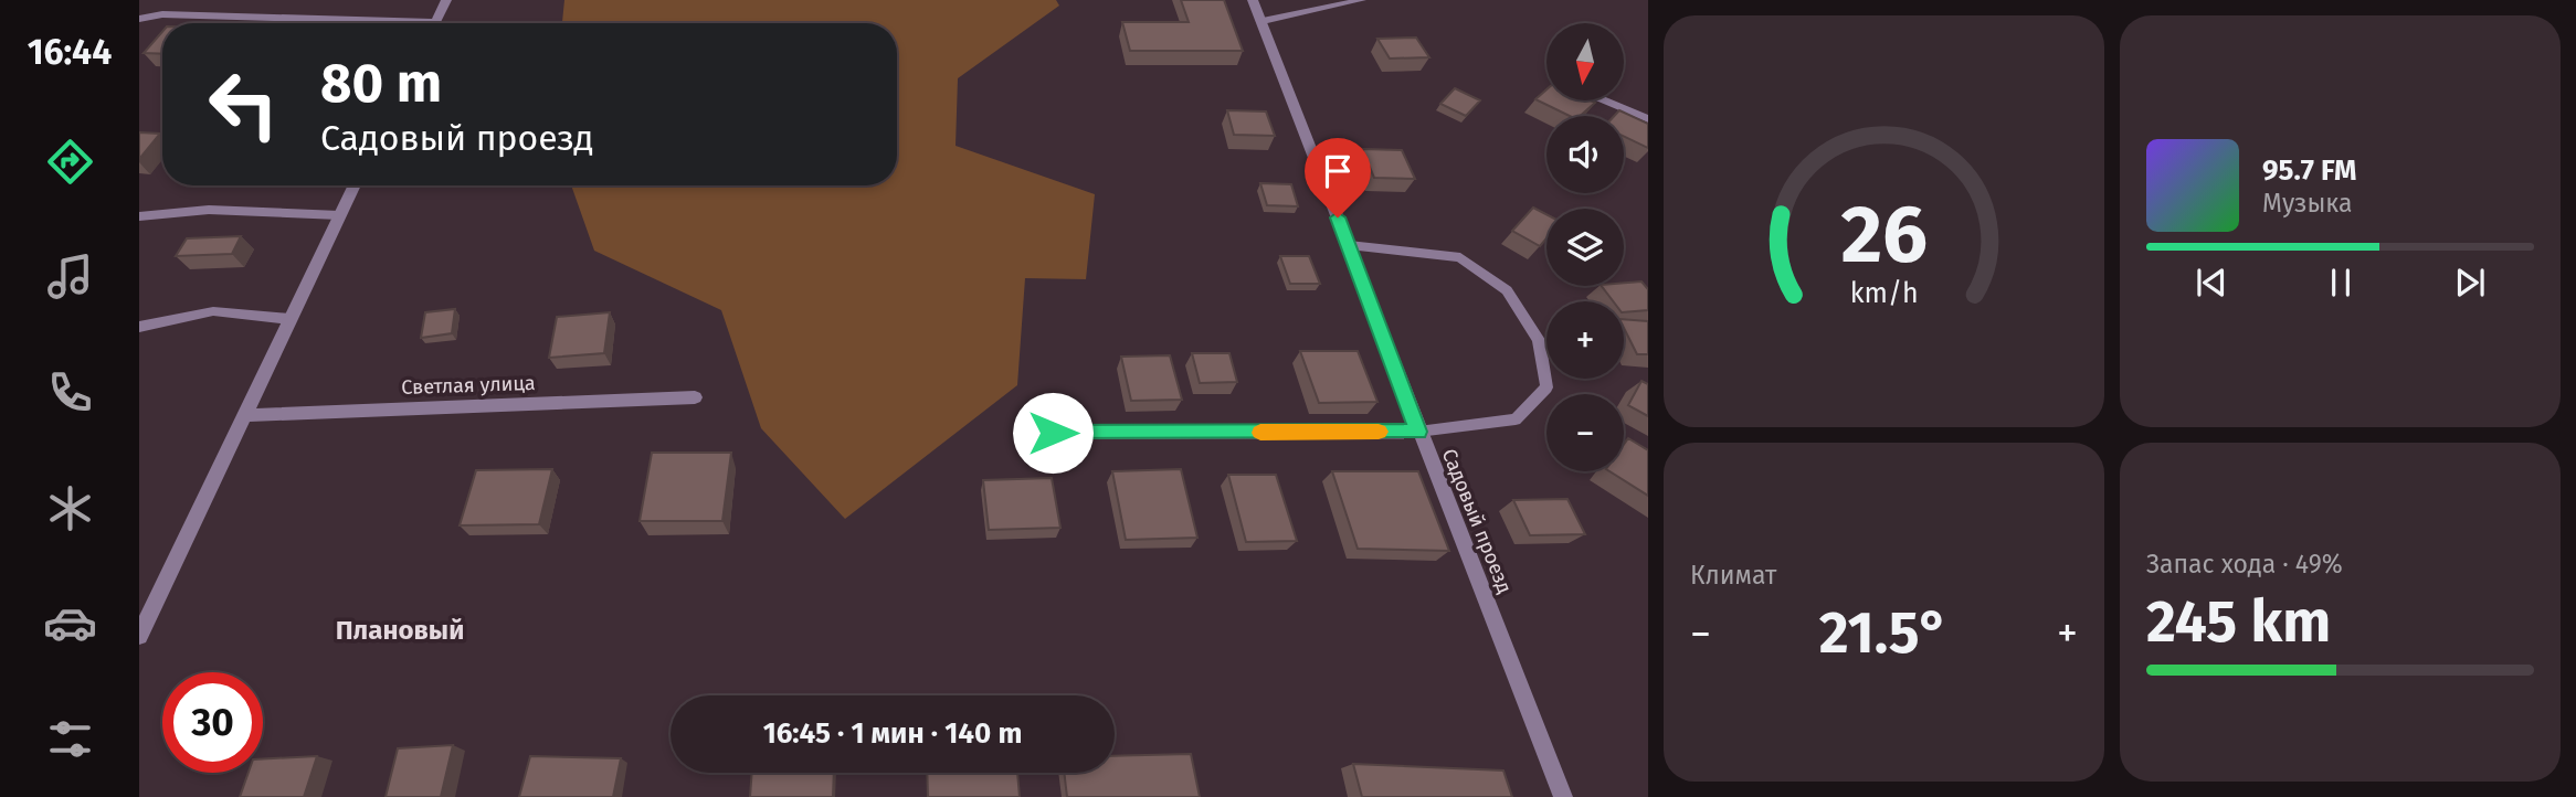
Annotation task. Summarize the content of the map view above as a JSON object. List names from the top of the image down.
{
  "streets": {
    "street": ["Светлая улица", "Садовый проезд"]
  },
  "districts": ["Плановый"],
  "north": "bottom",
  "page": {
    "tabs": "16:44",
    "map_buttons": ["+", "−"],
    "turn": ["80 m", "Садовый проезд"],
    "song": ["95.7 FM", "Музыка"],
    "tile": [
      "Климат",
      ["Запас хода · 49%", "245 km"]
    ],
    "heat": ["−", "21.5°", "+"],
    "limit": "30",
    "trip": "16:45 · 1 мин · 140 m",
    "gauge": ["26", "km/h"]
  }
}
